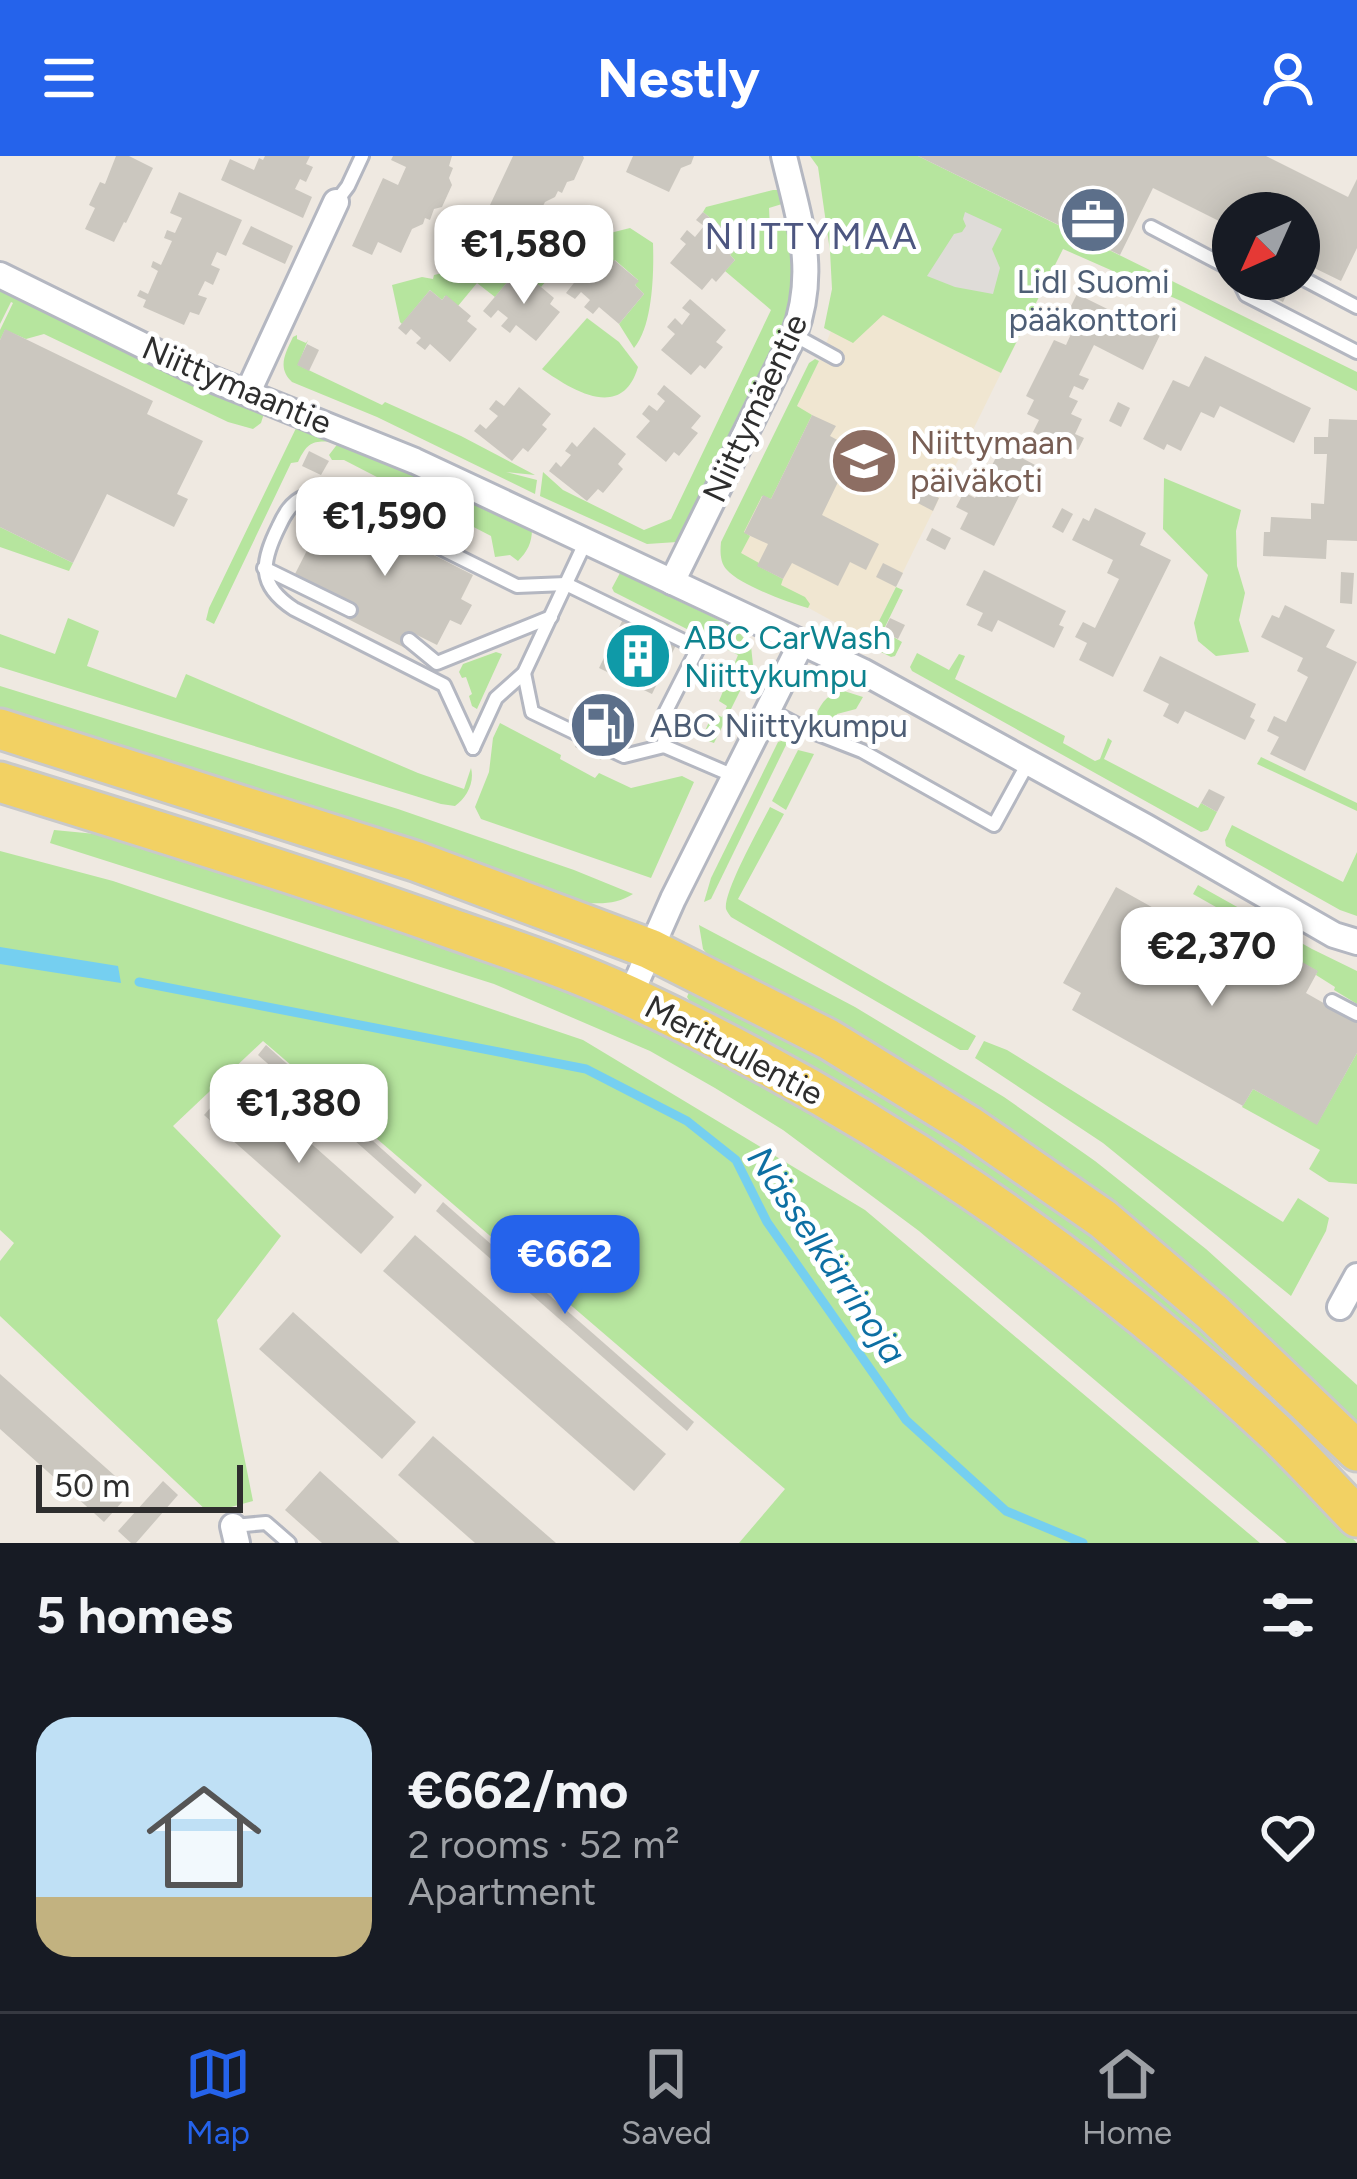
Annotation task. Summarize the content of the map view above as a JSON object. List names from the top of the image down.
{
  "streets": {
    "main road": ["Merituulentie"],
    "street": ["Niittymaantie", "Niittymäentie"]
  },
  "crossings": [
    ["Niittymaantie", "Niittymäentie"]
  ],
  "districts": ["NIITTYMAA"],
  "water": ["Nässelkärrinoja"],
  "places": {
    "office": ["Lidl Suomi pääkonttori"],
    "school or university": ["Niittymaan päiväkoti"],
    "building": ["ABC CarWash Niittykumpu"],
    "fuel station": ["ABC Niittykumpu"]
  },
  "scale_bar": "50 m",
  "north": "bottom left",
  "page": {
    "header": "Nestly",
    "price": [
      "€1,580",
      "€1,590",
      "€2,370",
      "€1,380",
      "€662"
    ],
    "scale": "50 m",
    "heading": "5 homes",
    "list": [
      {
        "name": "€662/mo",
        "note": "2 rooms · 52 m² · Apartment"
      }
    ],
    "tabs": ["Map", "Saved", "Home"]
  }
}
